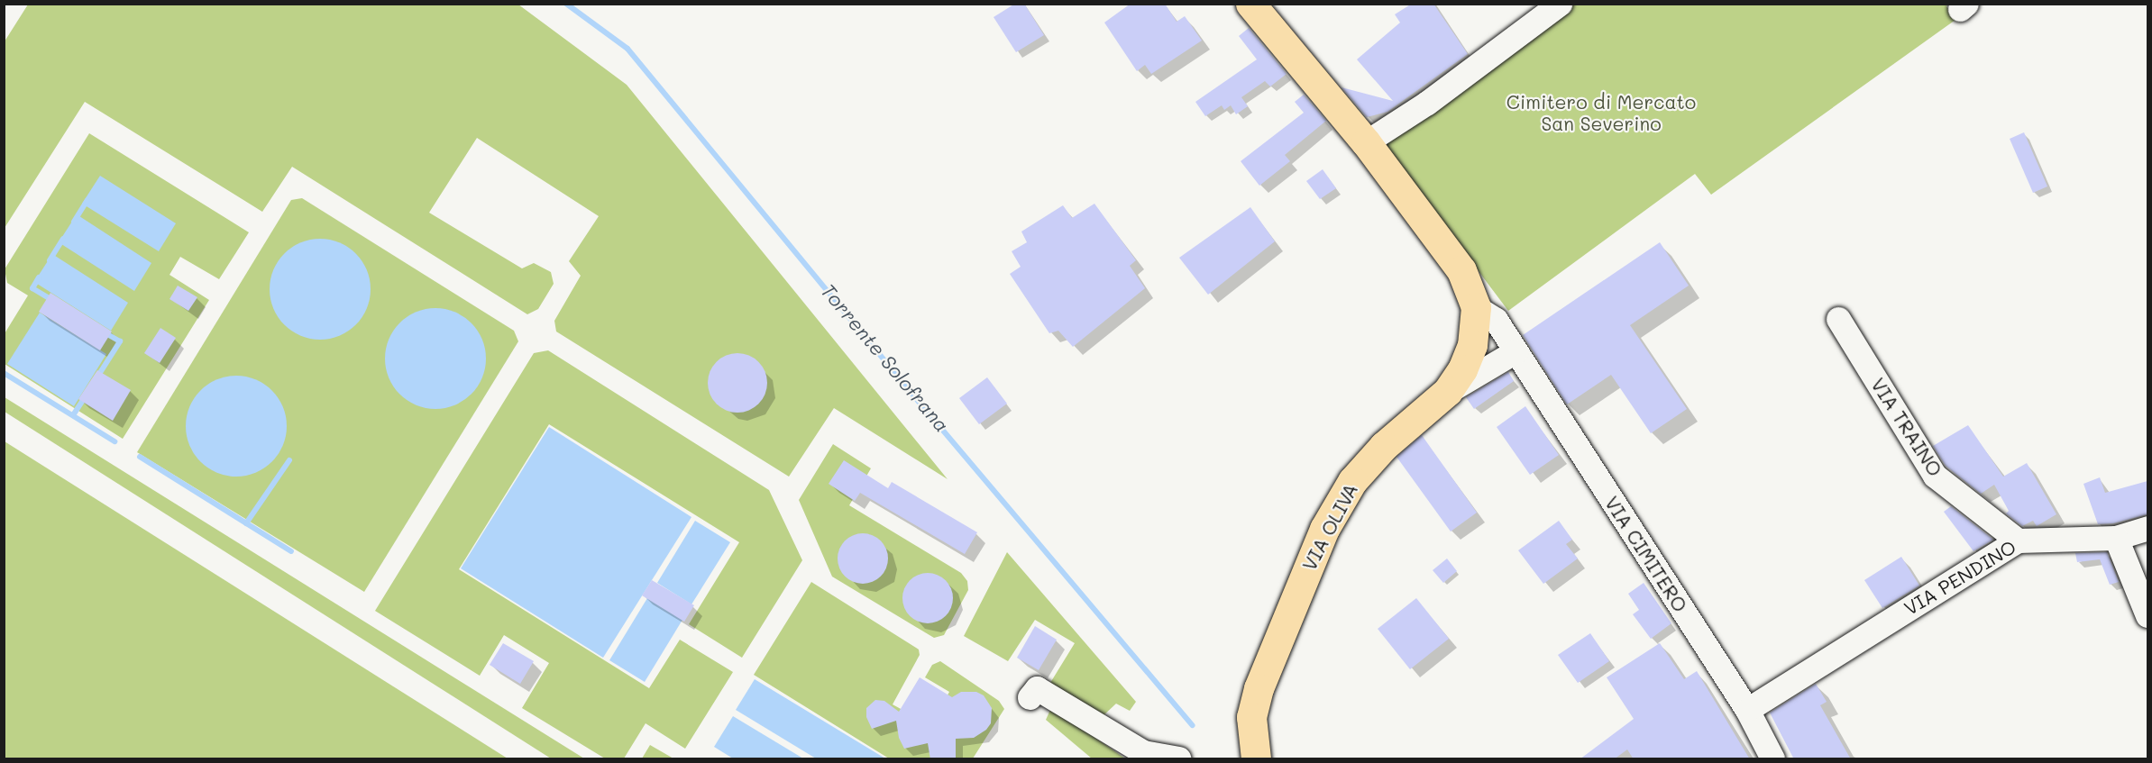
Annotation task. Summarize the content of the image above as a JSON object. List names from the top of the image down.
{
  "streets": {
    "main road": ["VIA OLIVA"],
    "street": ["VIA TRAINO", "VIA CIMITERO", "VIA PENDINO"]
  },
  "crossings": [
    ["VIA TRAINO", "VIA PENDINO"],
    ["VIA OLIVA", "VIA CIMITERO"],
    ["VIA CIMITERO", "VIA PENDINO"]
  ],
  "water": ["Torrente Solofrana"],
  "parks": ["Cimitero di Mercato San Severino"]
}
